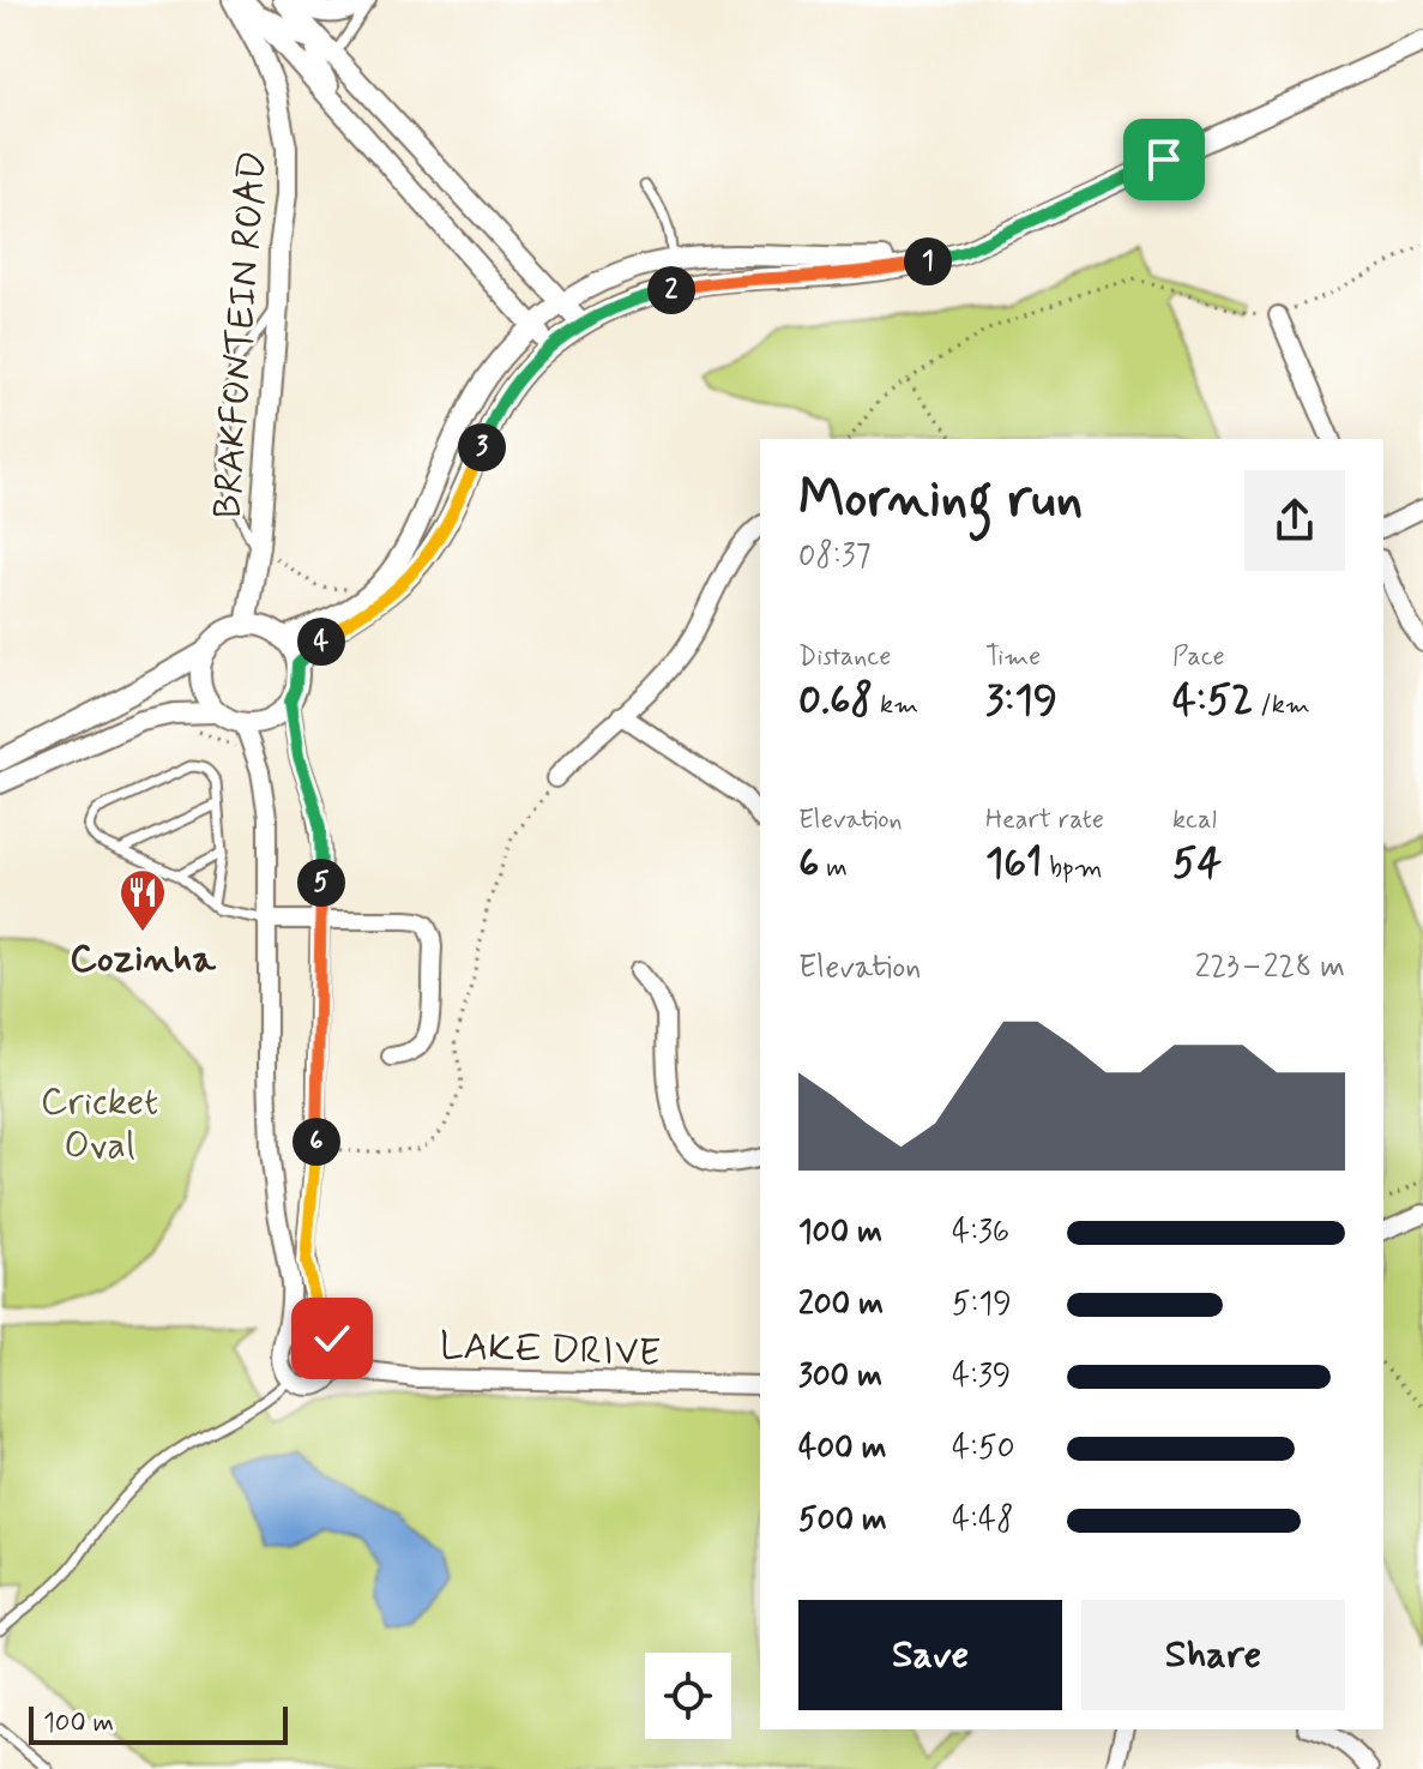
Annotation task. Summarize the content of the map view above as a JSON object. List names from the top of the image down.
{
  "streets": {
    "street": ["BRAKFONTEIN ROAD", "LAKE DRIVE"]
  },
  "parks": ["Cricket Oval"],
  "places": {
    "restaurant": ["Cozinha"]
  },
  "scale_bar": "100 m",
  "page": {
    "pins": [
      "1",
      "2",
      "3",
      "4",
      "5",
      "6"
    ],
    "heading": ["Morning run", "08:37"],
    "stats": [
      ["Distance", "0.68 km"],
      ["Time", "3:19"],
      ["Pace", "4:52 /km"],
      ["Elevation", "6 m"],
      ["Heart rate", "161 bpm"],
      ["kcal", "54"]
    ],
    "chart": ["Elevation", "223–228 m"],
    "list": [
      {
        "name": "100 m",
        "note": "4:36"
      },
      {
        "name": "200 m",
        "note": "5:19"
      },
      {
        "name": "300 m",
        "note": "4:39"
      },
      {
        "name": "400 m",
        "note": "4:50"
      },
      {
        "name": "500 m",
        "note": "4:48"
      }
    ],
    "buttons": ["Save", "Share"],
    "scale": "100 m"
  }
}
